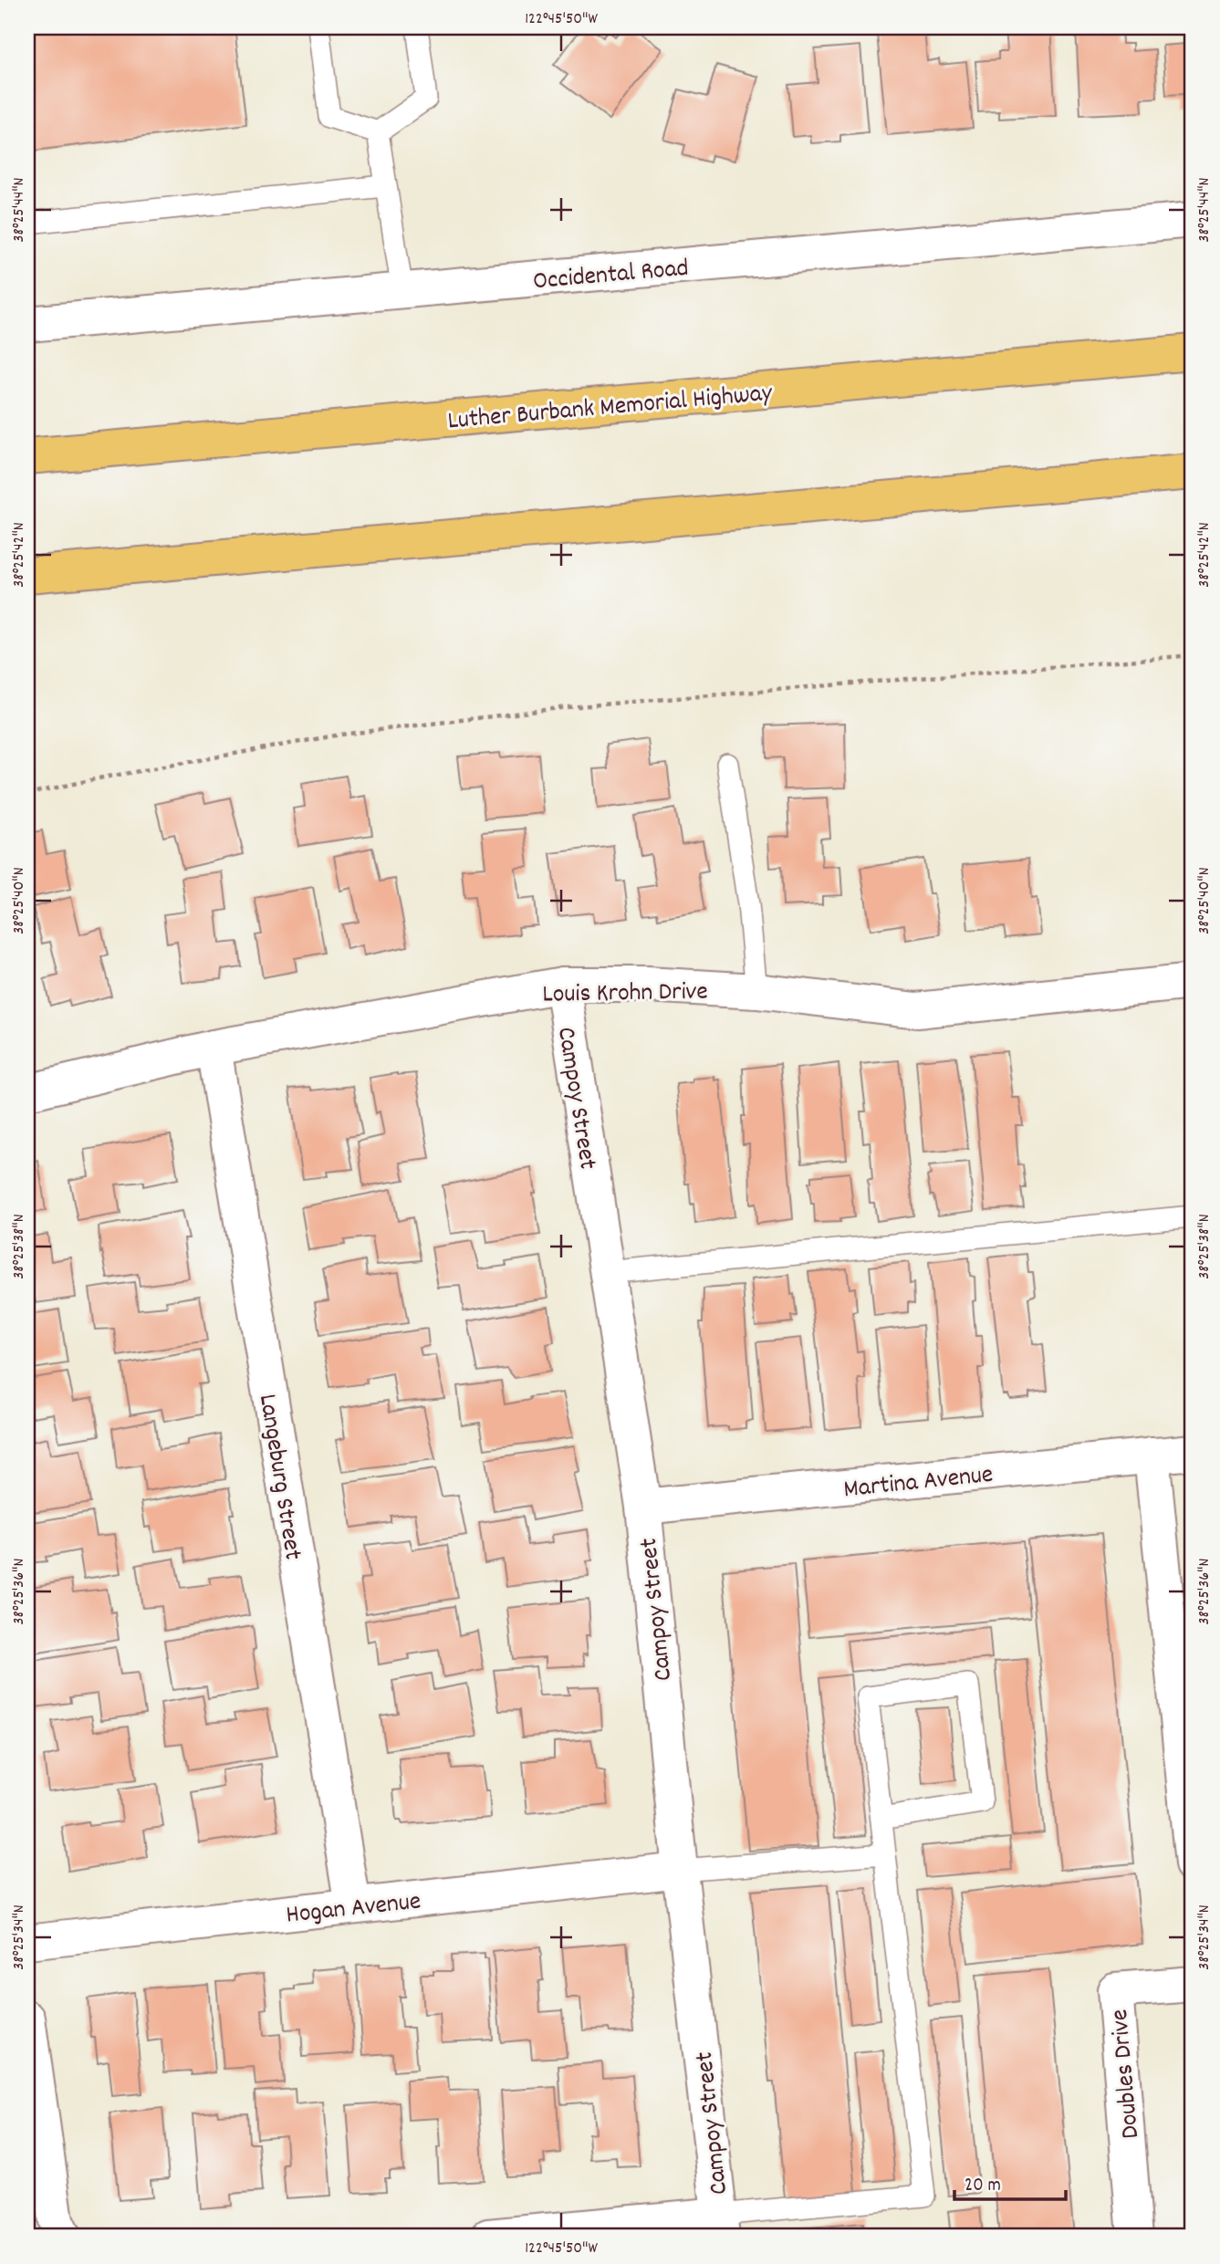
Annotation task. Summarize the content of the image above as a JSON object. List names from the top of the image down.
{
  "streets": {
    "highway": ["Luther Burbank Memorial Highway"],
    "street": [
      "Occidental Road",
      "Louis Krohn Drive",
      "Campoy Street",
      "Langeburg Street",
      "Martina Avenue",
      "Hogan Avenue",
      "Doubles Drive"
    ]
  },
  "crossings": [
    ["Louis Krohn Drive", "Campoy Street"],
    ["Louis Krohn Drive", "Langeburg Street"],
    ["Campoy Street", "Martina Avenue"],
    ["Campoy Street", "Hogan Avenue"],
    ["Langeburg Street", "Hogan Avenue"]
  ],
  "scale_bar": "20 m",
  "coordinates": [
    "122°45'50\"W",
    "38°25'44\"N",
    "38°25'42\"N",
    "38°25'40\"N",
    "38°25'38\"N",
    "38°25'36\"N",
    "38°25'34\"N"
  ]
}
